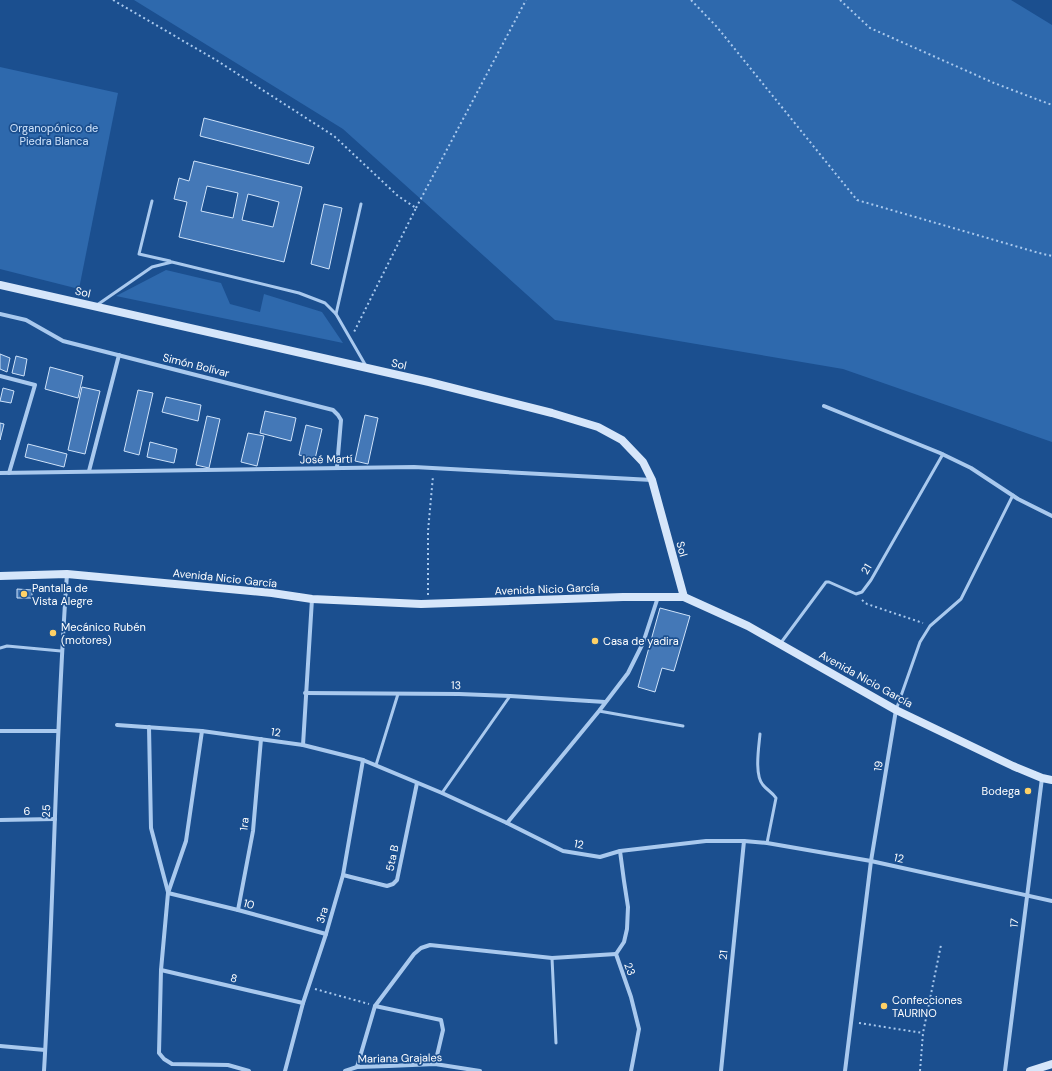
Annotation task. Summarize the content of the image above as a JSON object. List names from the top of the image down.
{
  "streets": {
    "street": [
      "Sol",
      "Simón Bolívar",
      "José Martí",
      "21",
      "Avenida Nicio García",
      "13",
      "12",
      "19",
      "6",
      "25",
      "1ra",
      "5ta B",
      "10",
      "3ra",
      "17",
      "23",
      "8",
      "Mariana Grajales"
    ]
  },
  "crossings": [
    ["Sol", "José Martí"],
    ["Sol", "Avenida Nicio García"],
    ["Simón Bolívar", "José Martí"],
    ["21", "12"],
    ["Avenida Nicio García", "19"],
    ["Avenida Nicio García", "25"],
    ["Avenida Nicio García", "17"],
    ["12", "19"],
    ["12", "1ra"],
    ["12", "5ta B"],
    ["12", "3ra"],
    ["12", "17"],
    ["12", "23"],
    ["6", "25"],
    ["1ra", "10"],
    ["5ta B", "3ra"],
    ["10", "3ra"],
    ["3ra", "8"]
  ],
  "parks": ["Organopónico de Piedra Blanca"],
  "places": [
    "Pantalla de Vista Alegre",
    "Mecánico Rubén (motores)",
    "Casa de yadira",
    "Bodega",
    "Confecciones TAURINO"
  ]
}
